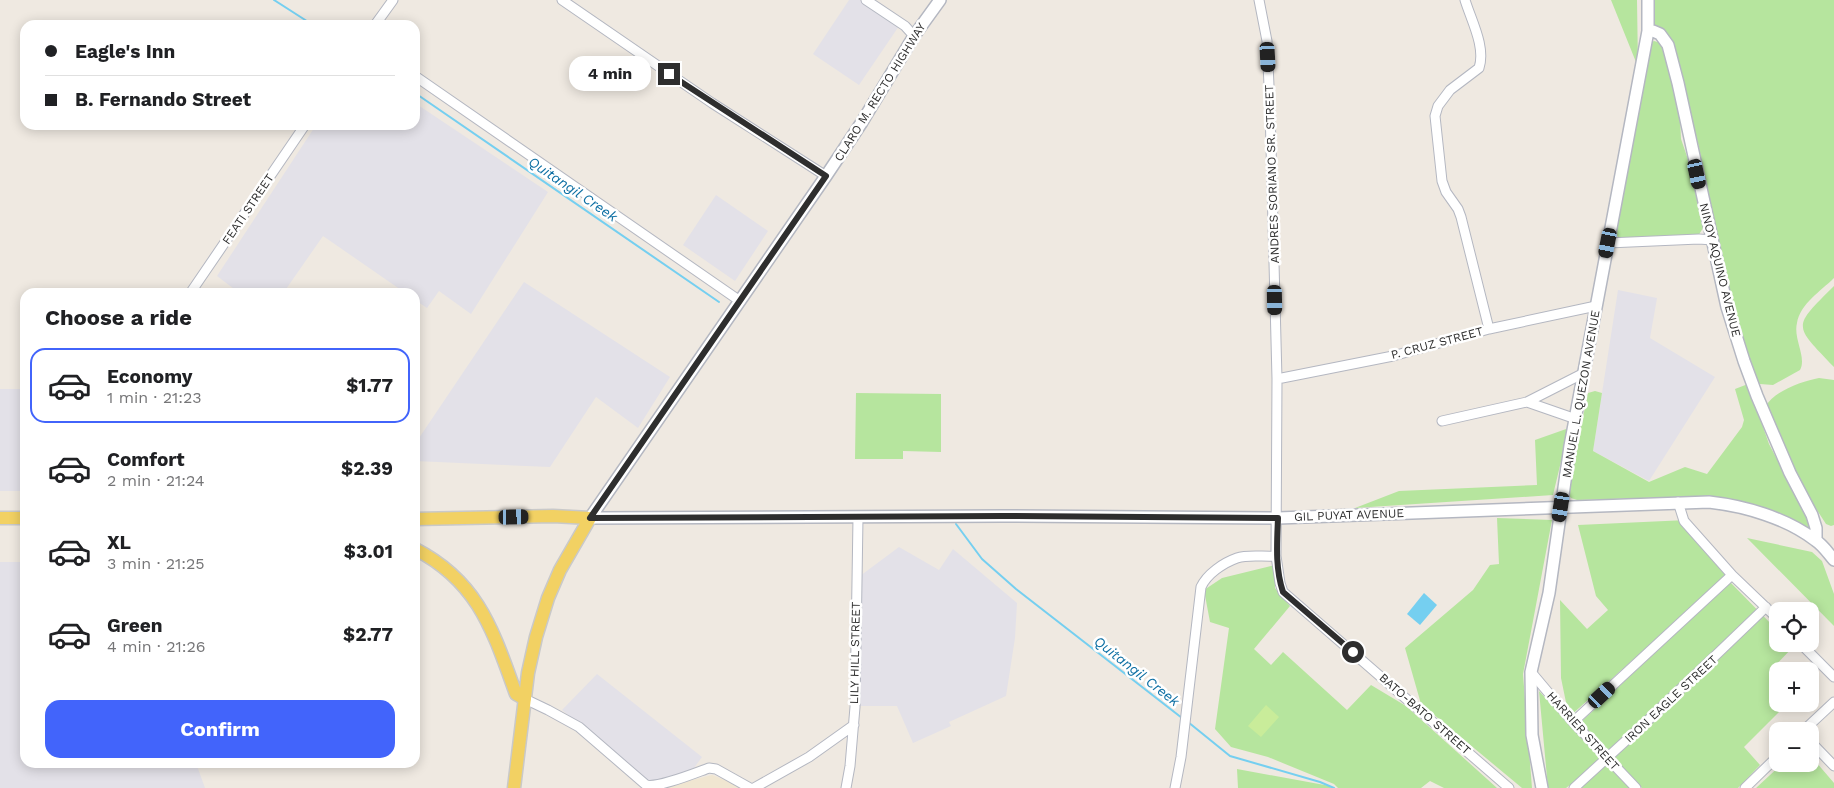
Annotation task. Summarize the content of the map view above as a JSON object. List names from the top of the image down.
{
  "streets": {
    "main road": [
      "CLARO M. RECTO HIGHWAY",
      "NINOY AQUINO AVENUE",
      "MANUEL L. QUEZON AVENUE",
      "GIL PUYAT AVENUE"
    ],
    "street": [
      "ANDRES SORIANO SR. STREET",
      "FEATI STREET",
      "P. CRUZ STREET",
      "LILY HILL STREET",
      "IRON EAGLE STREET",
      "BATO-BATO STREET",
      "HARRIER STREET"
    ]
  },
  "crossings": [
    ["CLARO M. RECTO HIGHWAY", "GIL PUYAT AVENUE"],
    ["ANDRES SORIANO SR. STREET", "P. CRUZ STREET"],
    ["ANDRES SORIANO SR. STREET", "GIL PUYAT AVENUE"],
    ["ANDRES SORIANO SR. STREET", "BATO-BATO STREET"],
    ["NINOY AQUINO AVENUE", "MANUEL L. QUEZON AVENUE"],
    ["NINOY AQUINO AVENUE", "GIL PUYAT AVENUE"],
    ["P. CRUZ STREET", "MANUEL L. QUEZON AVENUE"],
    ["MANUEL L. QUEZON AVENUE", "GIL PUYAT AVENUE"],
    ["MANUEL L. QUEZON AVENUE", "HARRIER STREET"],
    ["GIL PUYAT AVENUE", "LILY HILL STREET"],
    ["GIL PUYAT AVENUE", "BATO-BATO STREET"],
    ["IRON EAGLE STREET", "HARRIER STREET"]
  ],
  "water": ["Quitangil Creek"],
  "page": {
    "banner": ["Eagle's Inn", "B. Fernando Street"],
    "bubble": "4 min",
    "heading": "Choose a ride",
    "list": [
      {
        "name": "Economy",
        "note": "1 min · 21:23",
        "value": "$1.77"
      },
      {
        "name": "Comfort",
        "note": "2 min · 21:24",
        "value": "$2.39"
      },
      {
        "name": "XL",
        "note": "3 min · 21:25",
        "value": "$3.01"
      },
      {
        "name": "Green",
        "note": "4 min · 21:26",
        "value": "$2.77"
      }
    ],
    "map_buttons": ["+", "−"],
    "buttons": "Confirm"
  }
}
